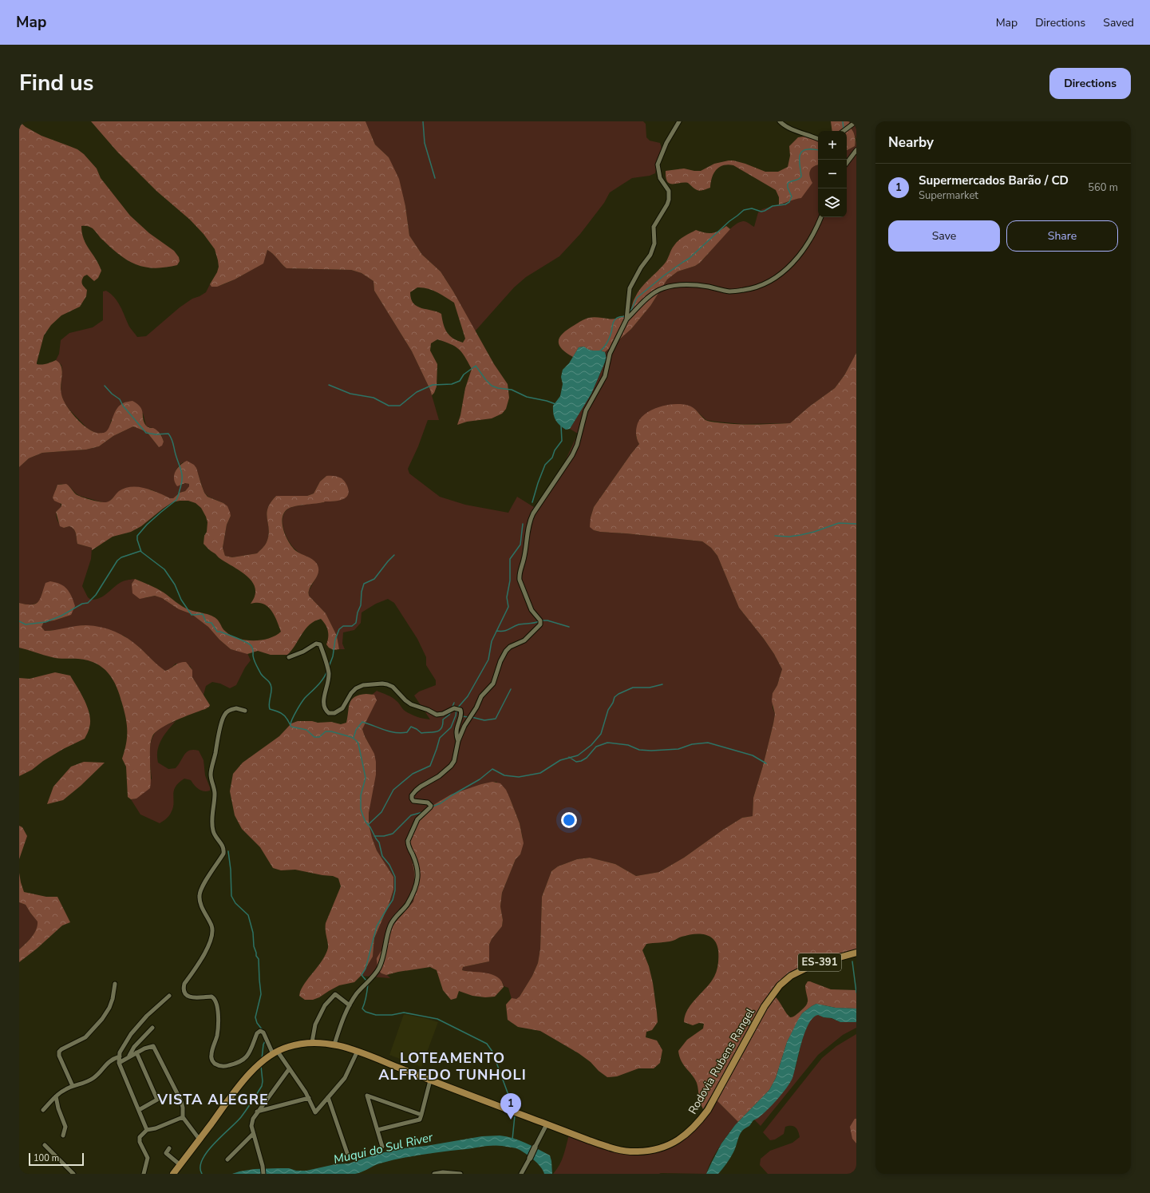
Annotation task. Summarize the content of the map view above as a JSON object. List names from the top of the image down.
{
  "streets": {
    "main road": ["ES-391", "Rodovia Rubens Rangel"]
  },
  "districts": ["LOTEAMENTO ALFREDO TUNHOLI", "VISTA ALEGRE"],
  "water": ["Muqui do Sul River"],
  "scale_bar": "100 m",
  "page": {
    "header": "Map",
    "nav": ["Map", "Directions", "Saved"],
    "title": "Find us",
    "buttons": [
      "Directions",
      ["Save", "Share"]
    ],
    "heading": "Nearby",
    "map_buttons": ["+", "−"],
    "list": [
      {
        "mark": "1",
        "name": "Supermercados Barão / CD",
        "note": "Supermarket",
        "value": "560 m"
      }
    ],
    "pins": "1",
    "scale": "100 m"
  }
}
